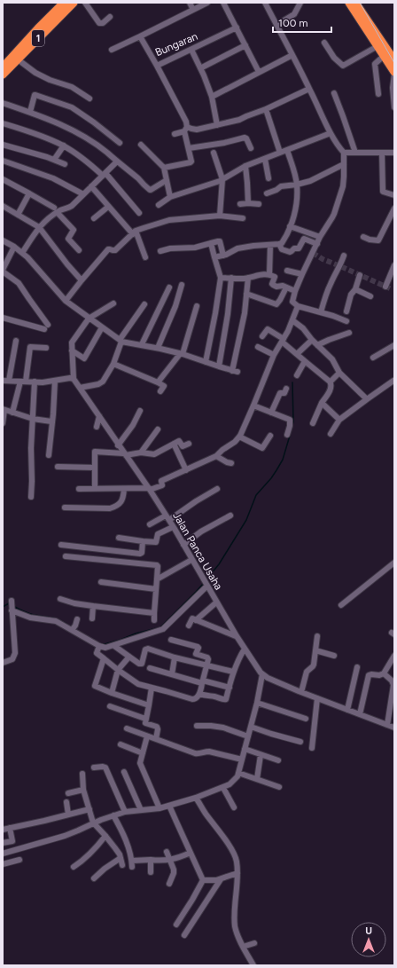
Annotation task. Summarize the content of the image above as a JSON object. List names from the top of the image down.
{
  "streets": {
    "highway": ["1"],
    "street": ["Bungaran", "Jalan Panca Usaha"]
  },
  "scale_bar": "100 m",
  "north": "top"
}
